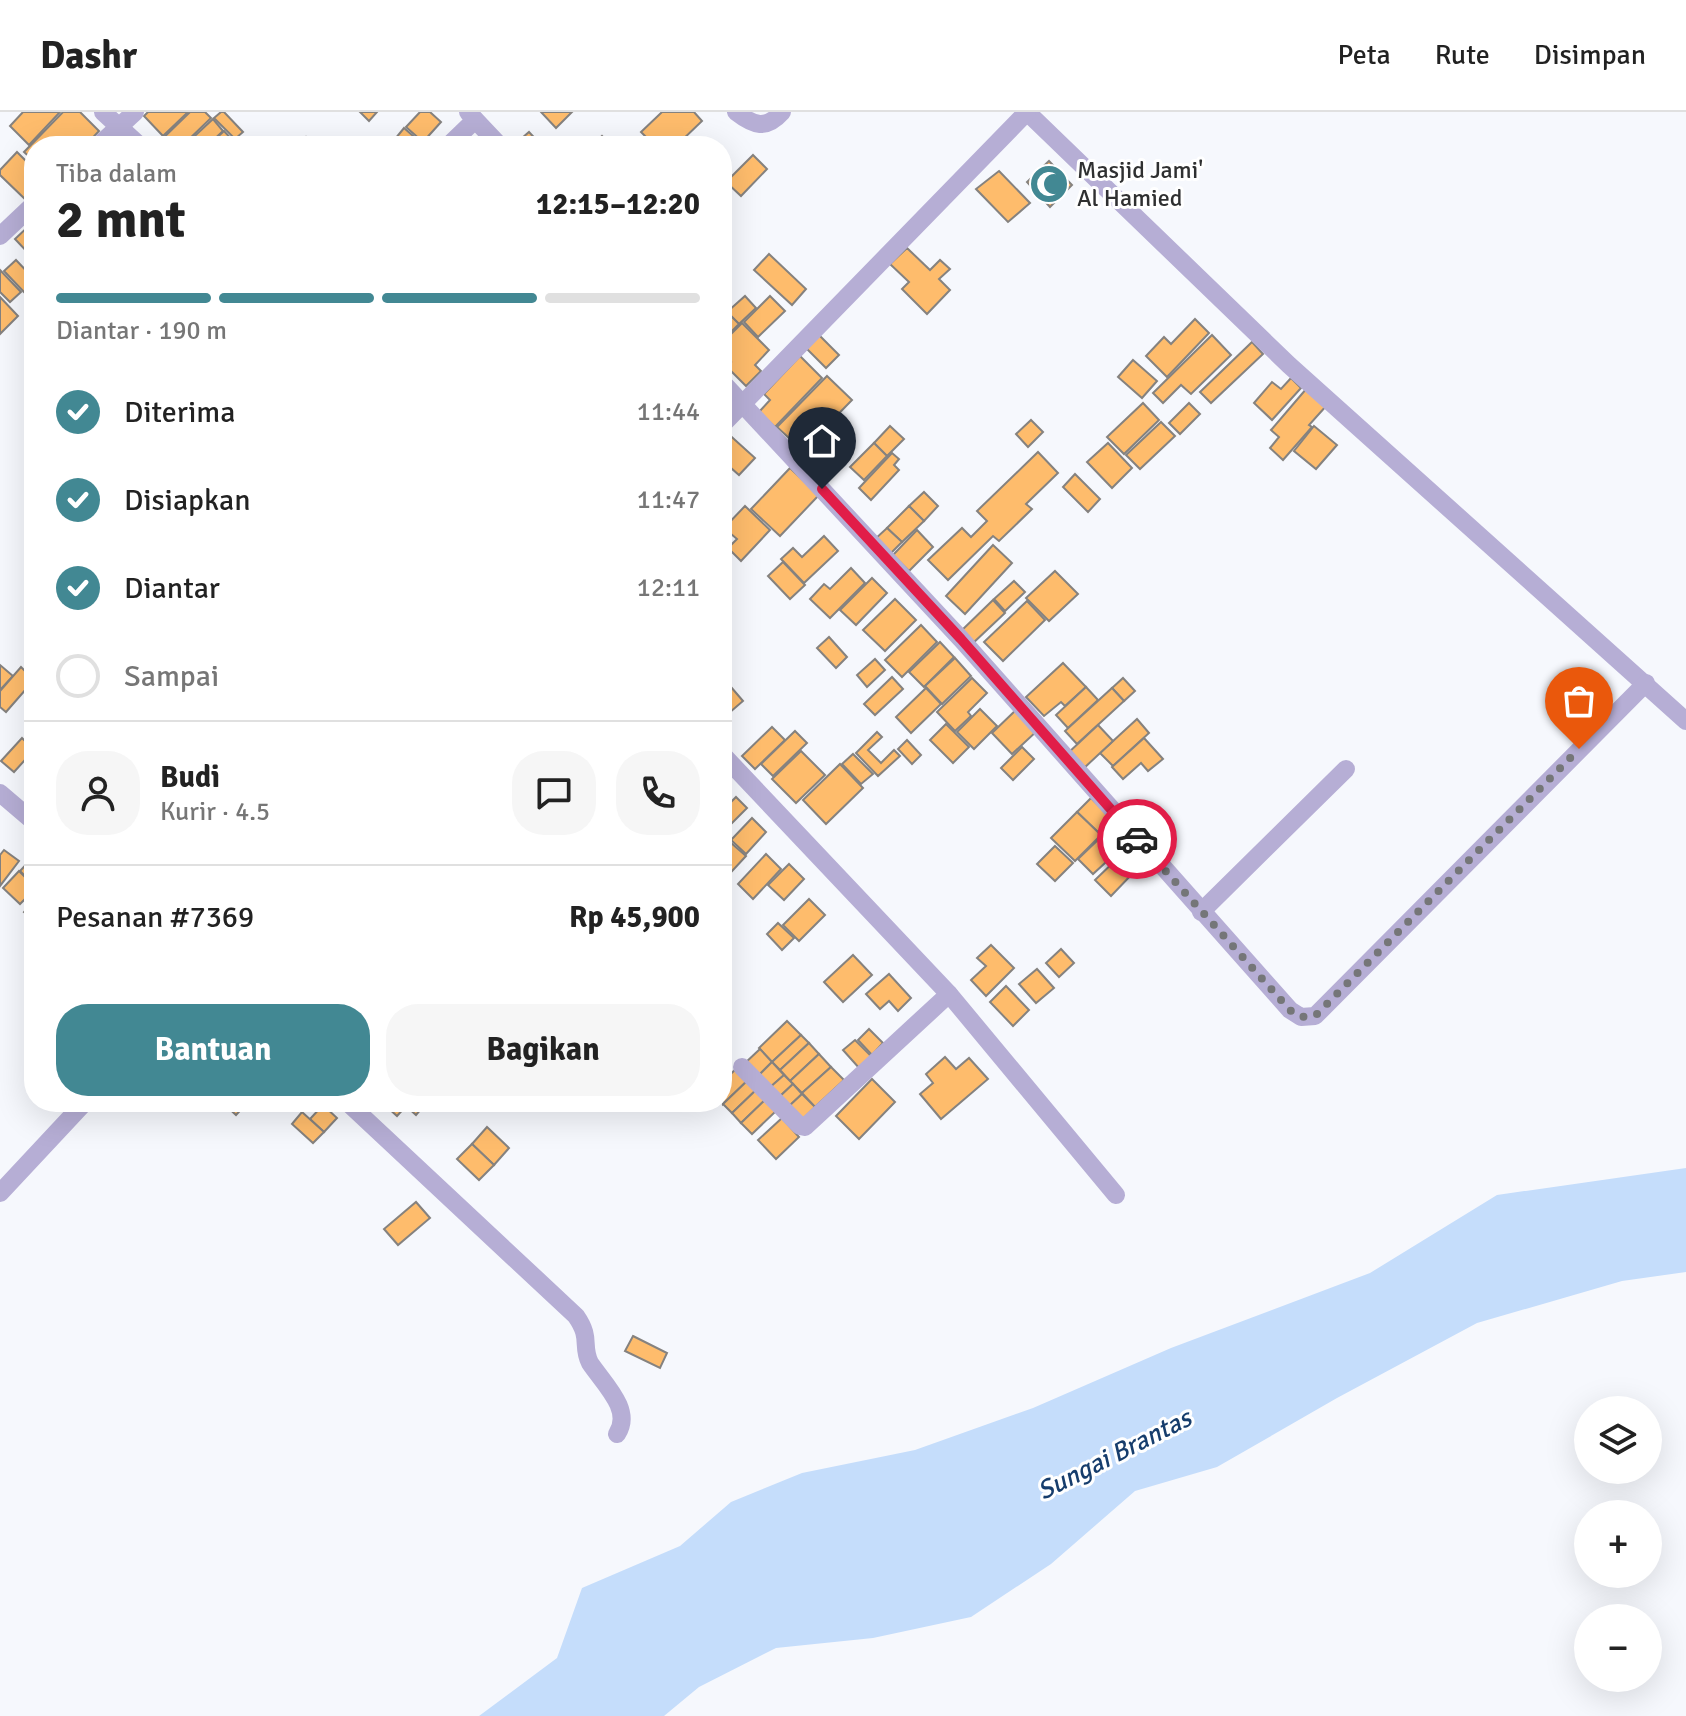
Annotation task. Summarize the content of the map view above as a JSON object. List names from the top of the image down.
{
  "water": ["Sungai Brantas"],
  "places": {
    "mosque": ["Masjid Jami' Al Hamied"]
  },
  "page": {
    "header": "Dashr",
    "nav": ["Peta", "Rute", "Disimpan"],
    "heading": ["2 mnt", "Tiba dalam", "12:15–12:20"],
    "panel": [
      "Budi",
      "Kurir · 4.5",
      "Pesanan #7369",
      "Rp 45,900"
    ],
    "bar": "Diantar · 190 m",
    "list": [
      ["Diterima", "11:44"],
      ["Disiapkan", "11:47"],
      ["Diantar", "12:11"],
      "Sampai"
    ],
    "buttons": ["Bantuan", "Bagikan"],
    "map_buttons": ["+", "−"]
  }
}
